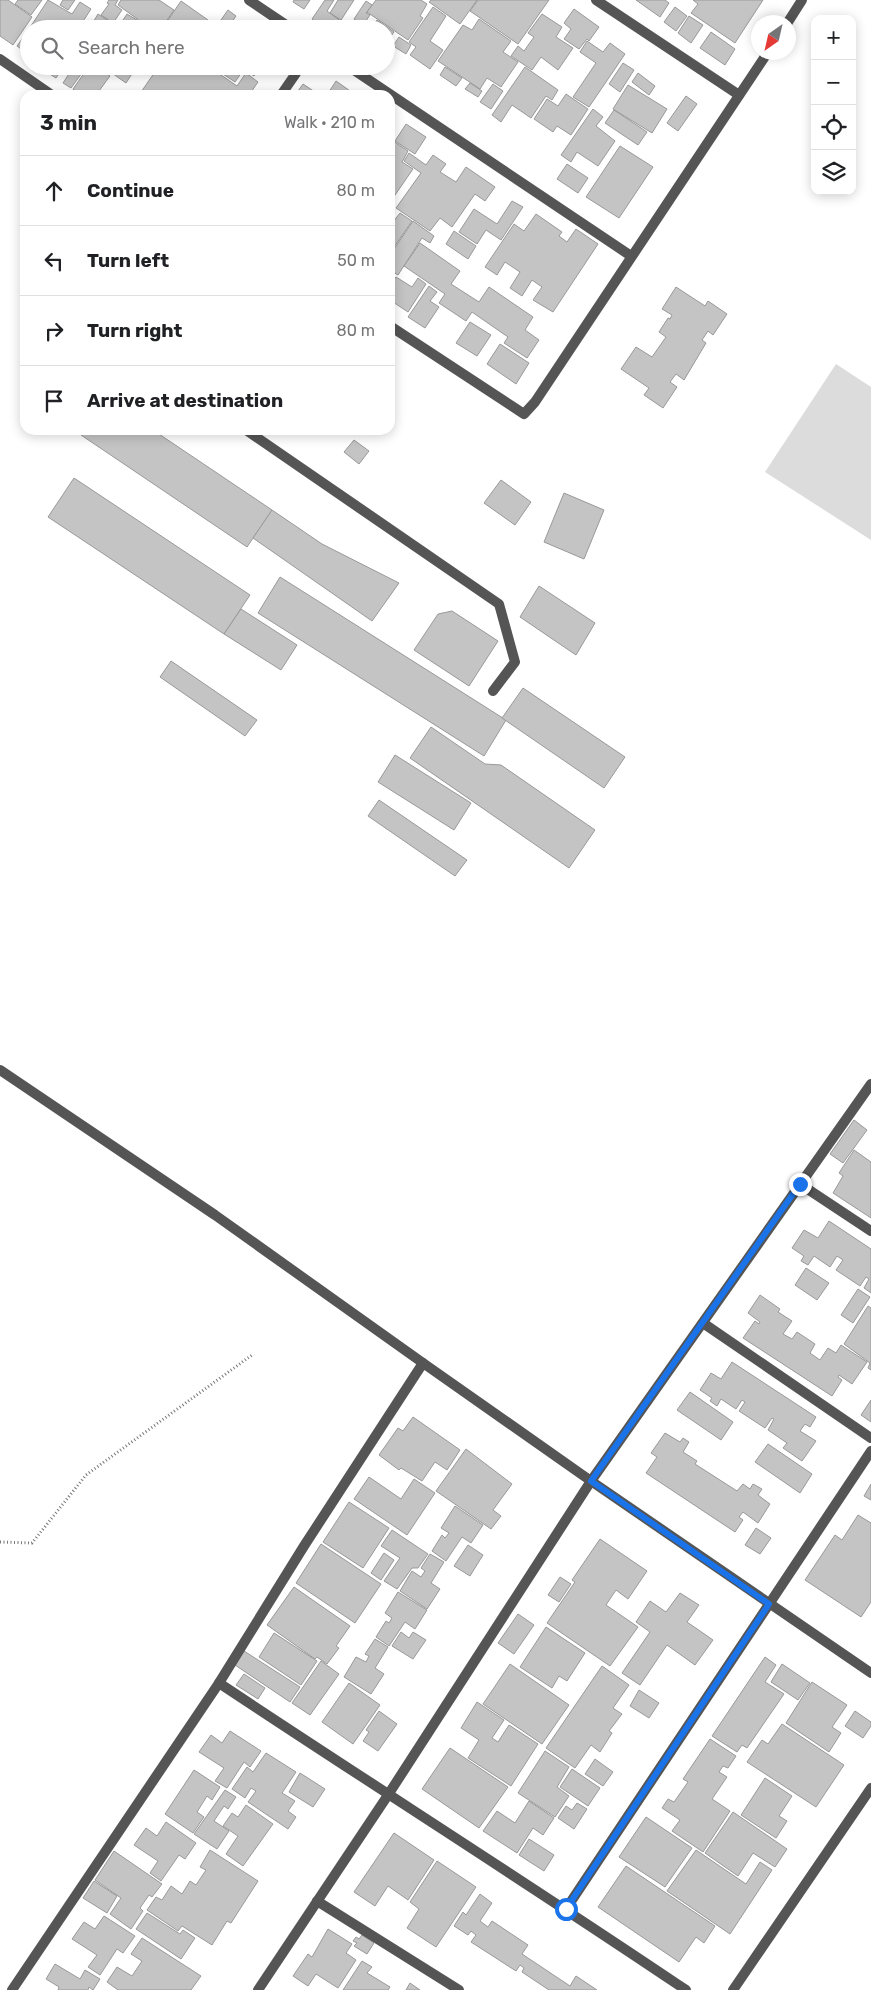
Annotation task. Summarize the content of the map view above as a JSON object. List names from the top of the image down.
{
  "north": "bottom left",
  "page": {
    "map_buttons": ["+", "−"],
    "search": "Search here",
    "heading": ["3 min", "Walk · 210 m"],
    "list": [
      ["Continue", "80 m"],
      ["Turn left", "50 m"],
      ["Turn right", "80 m"],
      "Arrive at destination"
    ]
  }
}
